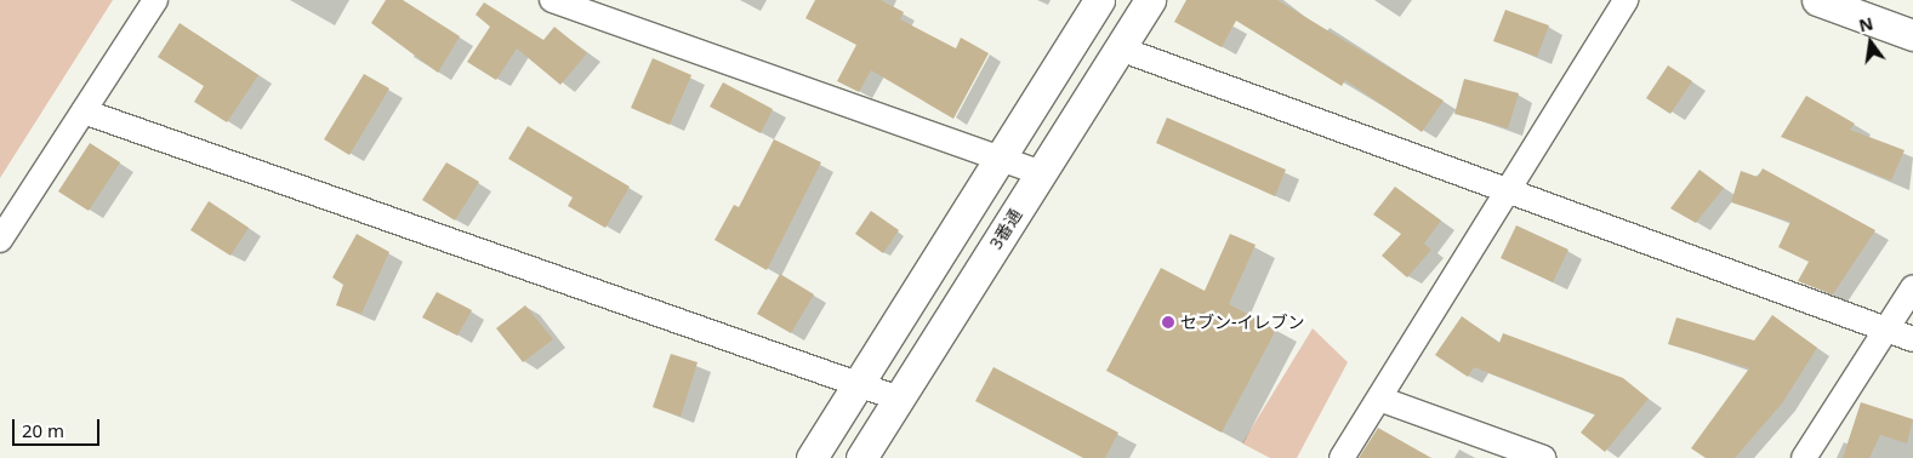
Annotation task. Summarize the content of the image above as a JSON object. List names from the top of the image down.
{
  "streets": {
    "street": ["3番通"]
  },
  "places": ["セブン-イレブン"],
  "scale_bar": "20 m",
  "north": "top"
}
